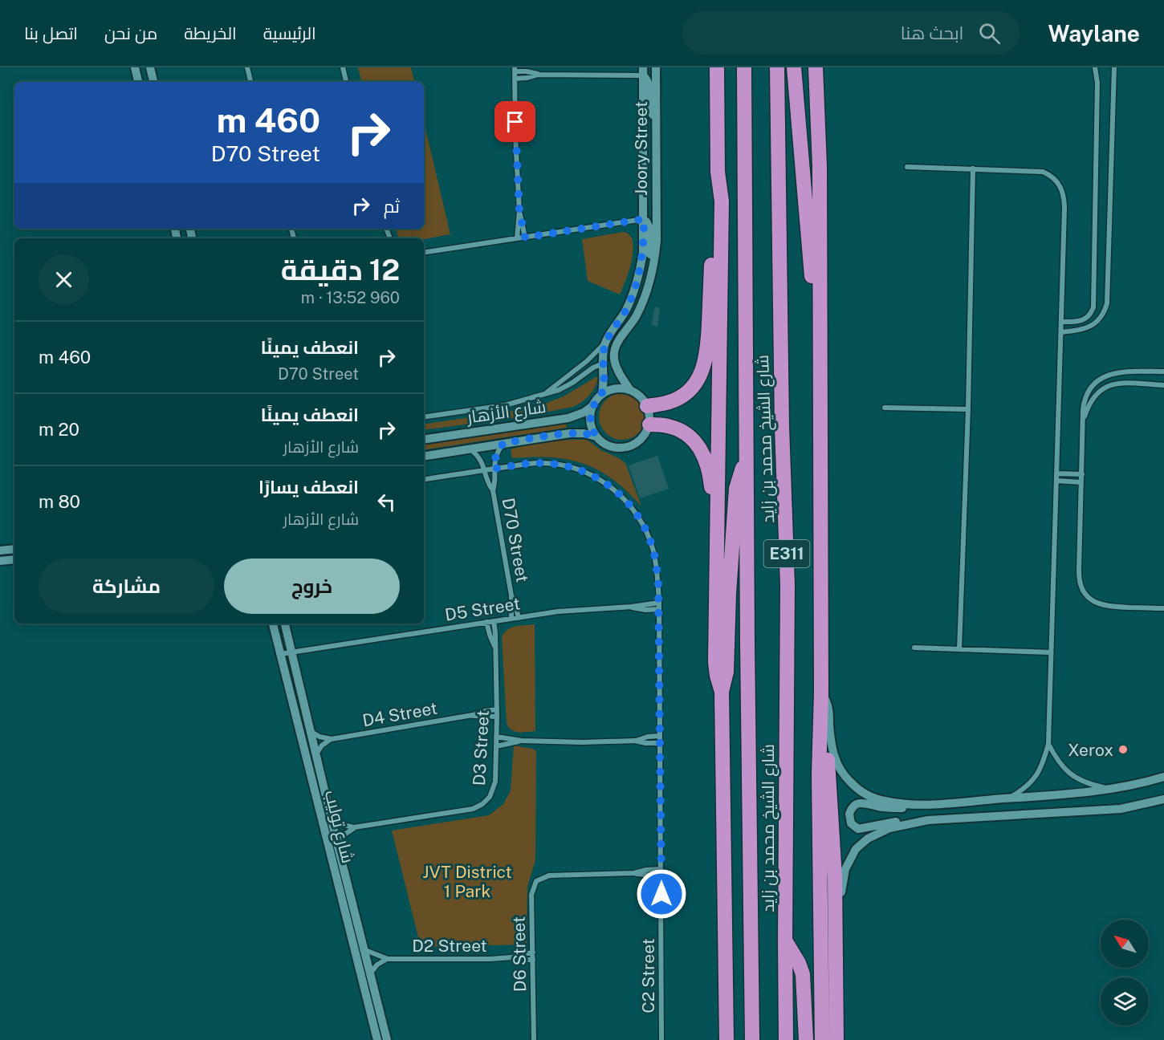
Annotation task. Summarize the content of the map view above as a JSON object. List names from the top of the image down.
{
  "streets": {
    "highway": ["شارع الشيخ محمد بن زايد", "E311"],
    "street": [
      "Joory Street",
      "شارع الأزهار",
      "D70 Street",
      "D5 Street",
      "D4 Street",
      "D3 Street",
      "شارع توليب",
      "D2 Street",
      "D6 Street",
      "C2 Street"
    ]
  },
  "crossings": [
    ["Joory Street", "شارع الأزهار"],
    ["شارع الأزهار", "D70 Street"],
    ["D70 Street", "D5 Street"],
    ["D70 Street", "C2 Street"],
    ["D5 Street", "D3 Street"],
    ["D5 Street", "شارع توليب"],
    ["D5 Street", "C2 Street"],
    ["D4 Street", "D3 Street"],
    ["D4 Street", "شارع توليب"],
    ["D3 Street", "شارع توليب"],
    ["شارع توليب", "D2 Street"],
    ["D2 Street", "D6 Street"],
    ["D6 Street", "C2 Street"]
  ],
  "parks": ["JVT District 1 Park"],
  "places": ["Xerox"],
  "north": "top left",
  "page": {
    "header": "Waylane",
    "search": "ابحث هنا",
    "nav": [
      "الرئيسية",
      "الخريطة",
      "من نحن",
      "اتصل بنا"
    ],
    "turn": ["460 m", "D70 Street"],
    "then": "ثم",
    "heading": ["12 دقيقة", "960 m · 13:52"],
    "list": [
      {
        "name": "انعطف يمينًا",
        "note": "D70 Street",
        "value": "460 m"
      },
      {
        "name": "انعطف يمينًا",
        "note": "شارع الأزهار",
        "value": "20 m"
      },
      {
        "name": "انعطف يسارًا",
        "note": "شارع الأزهار",
        "value": "80 m"
      }
    ],
    "buttons": ["خروج", "مشاركة"]
  }
}
